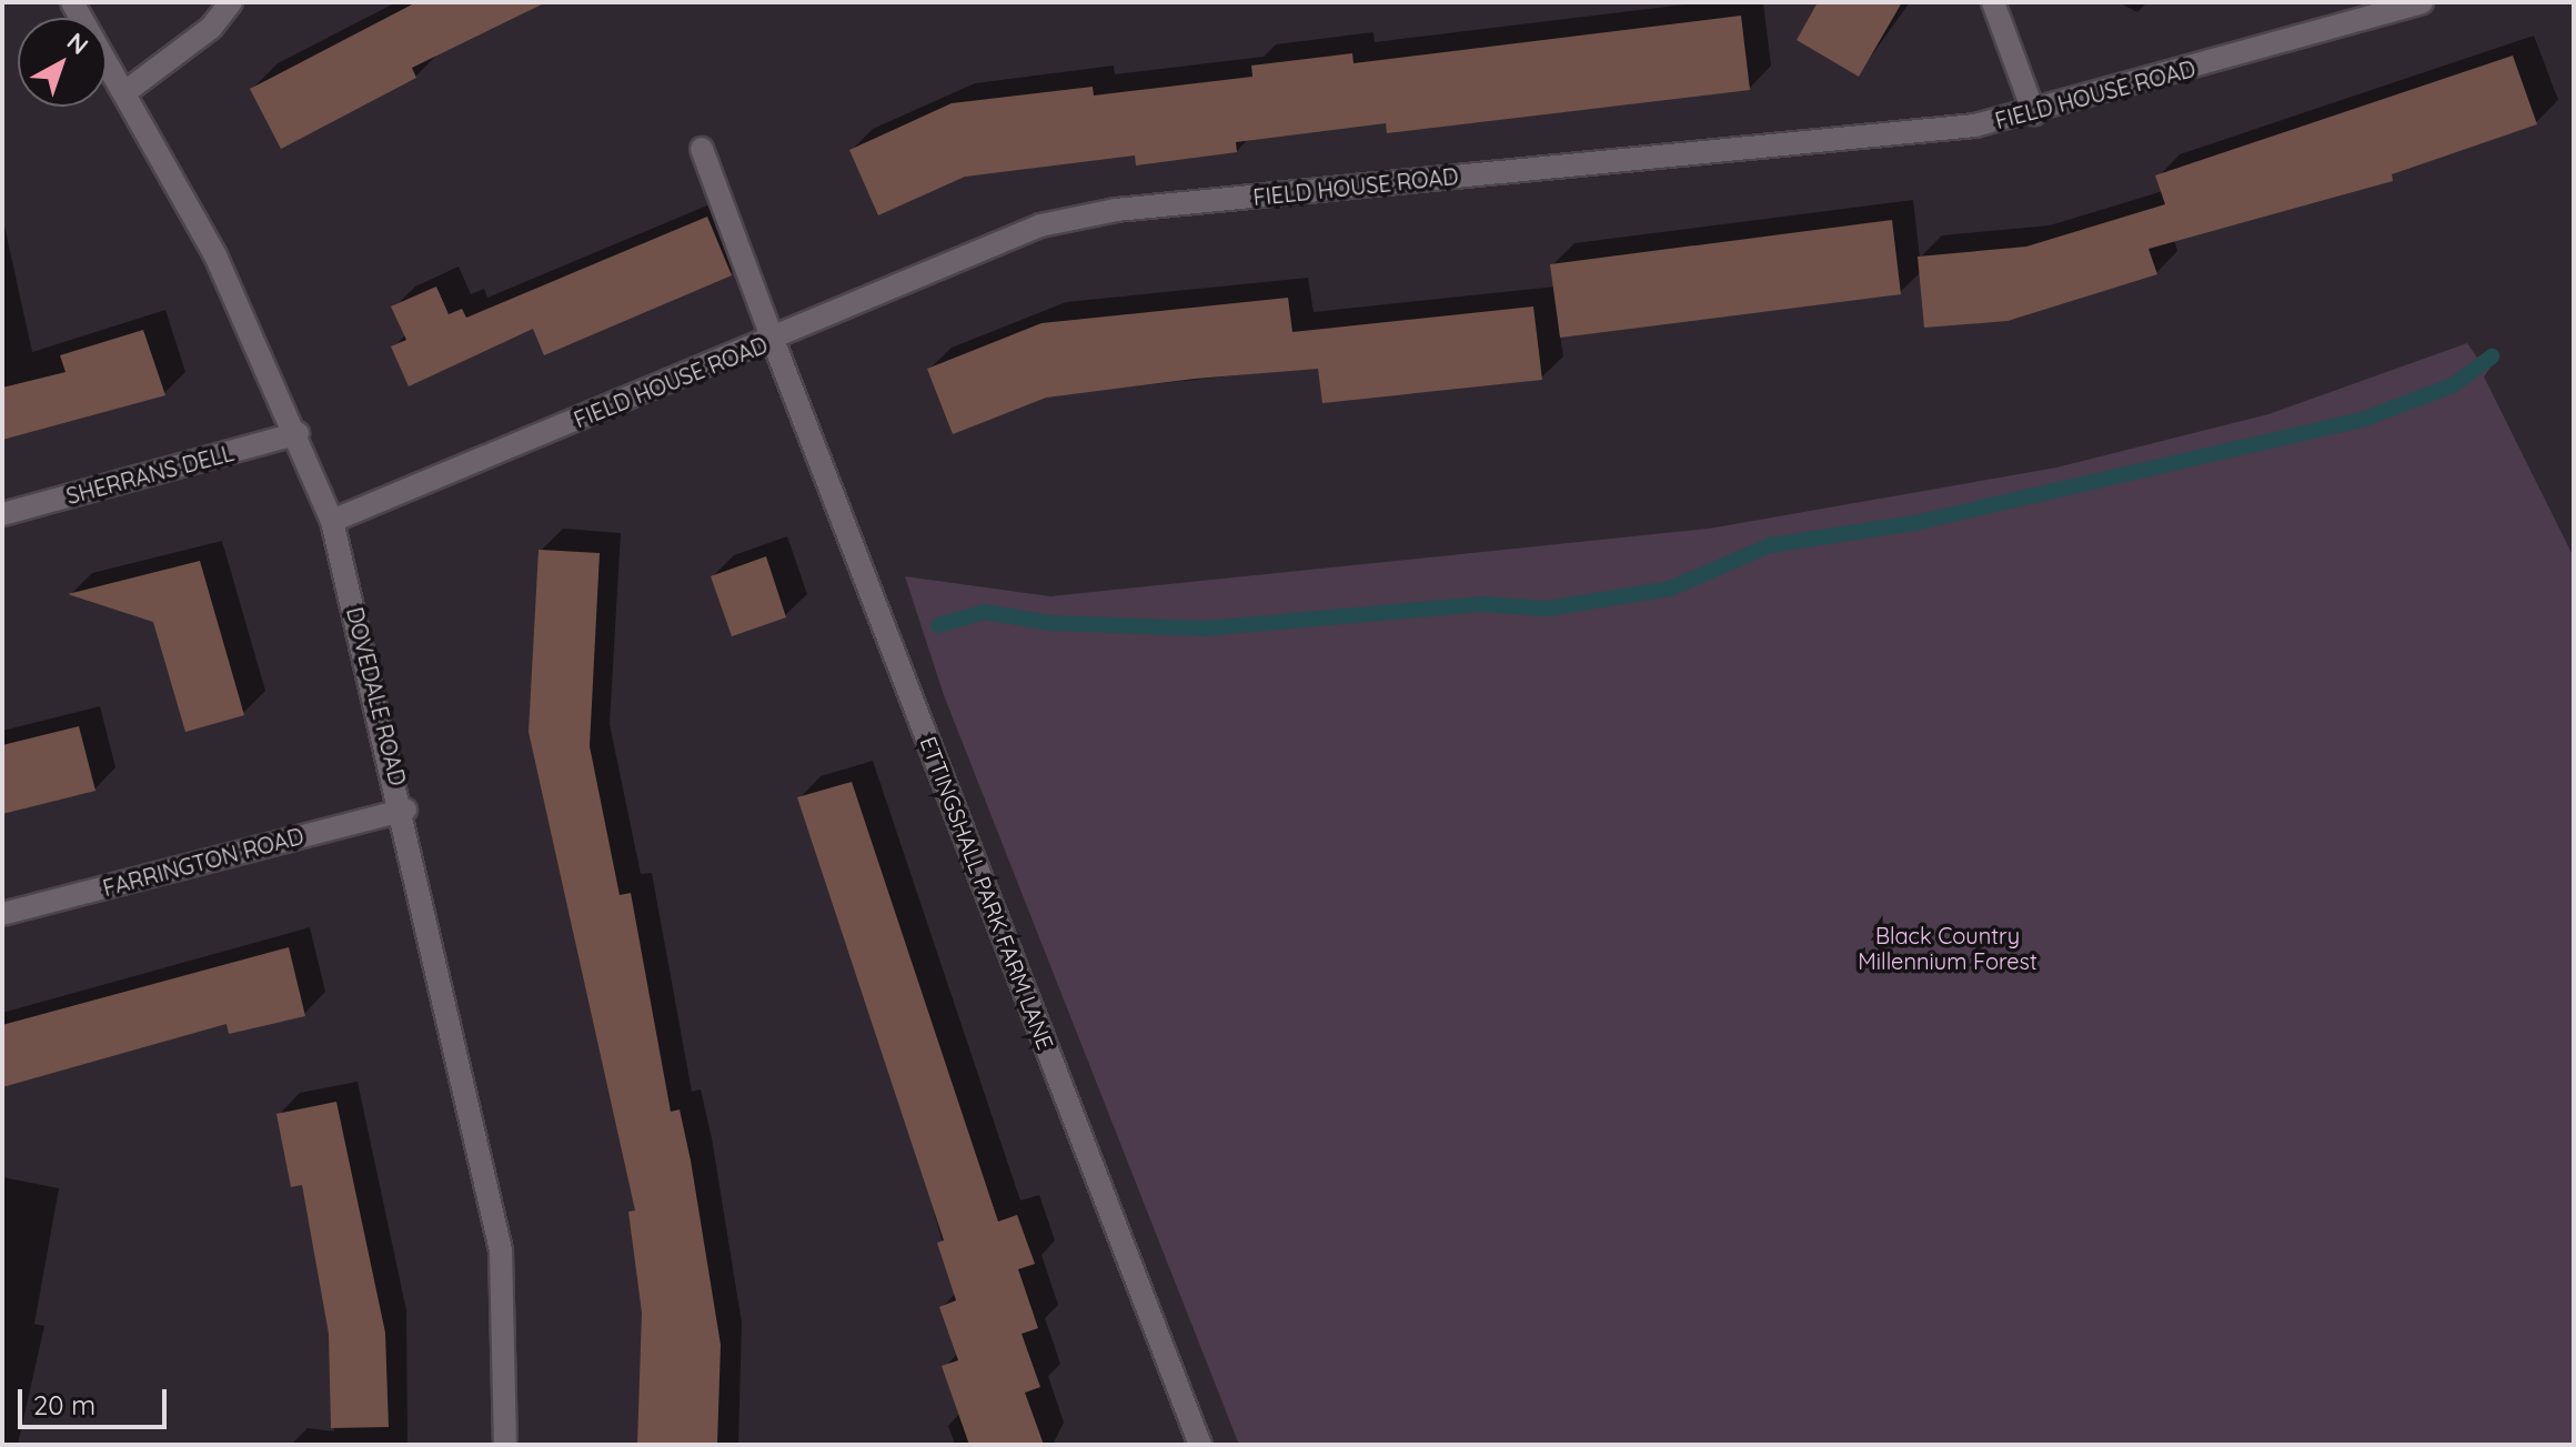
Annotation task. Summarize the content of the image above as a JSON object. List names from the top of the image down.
{
  "streets": {
    "street": [
      "FIELD HOUSE ROAD",
      "SHERRANS DELL",
      "DOVEDALE ROAD",
      "FARRINGTON ROAD",
      "ETTINGSHALL PARK FARM LANE"
    ]
  },
  "crossings": [
    ["FIELD HOUSE ROAD", "DOVEDALE ROAD"],
    ["FIELD HOUSE ROAD", "ETTINGSHALL PARK FARM LANE"],
    ["SHERRANS DELL", "DOVEDALE ROAD"],
    ["DOVEDALE ROAD", "FARRINGTON ROAD"]
  ],
  "parks": ["Black Country Millennium Forest"],
  "scale_bar": "20 m",
  "north": "top right"
}
